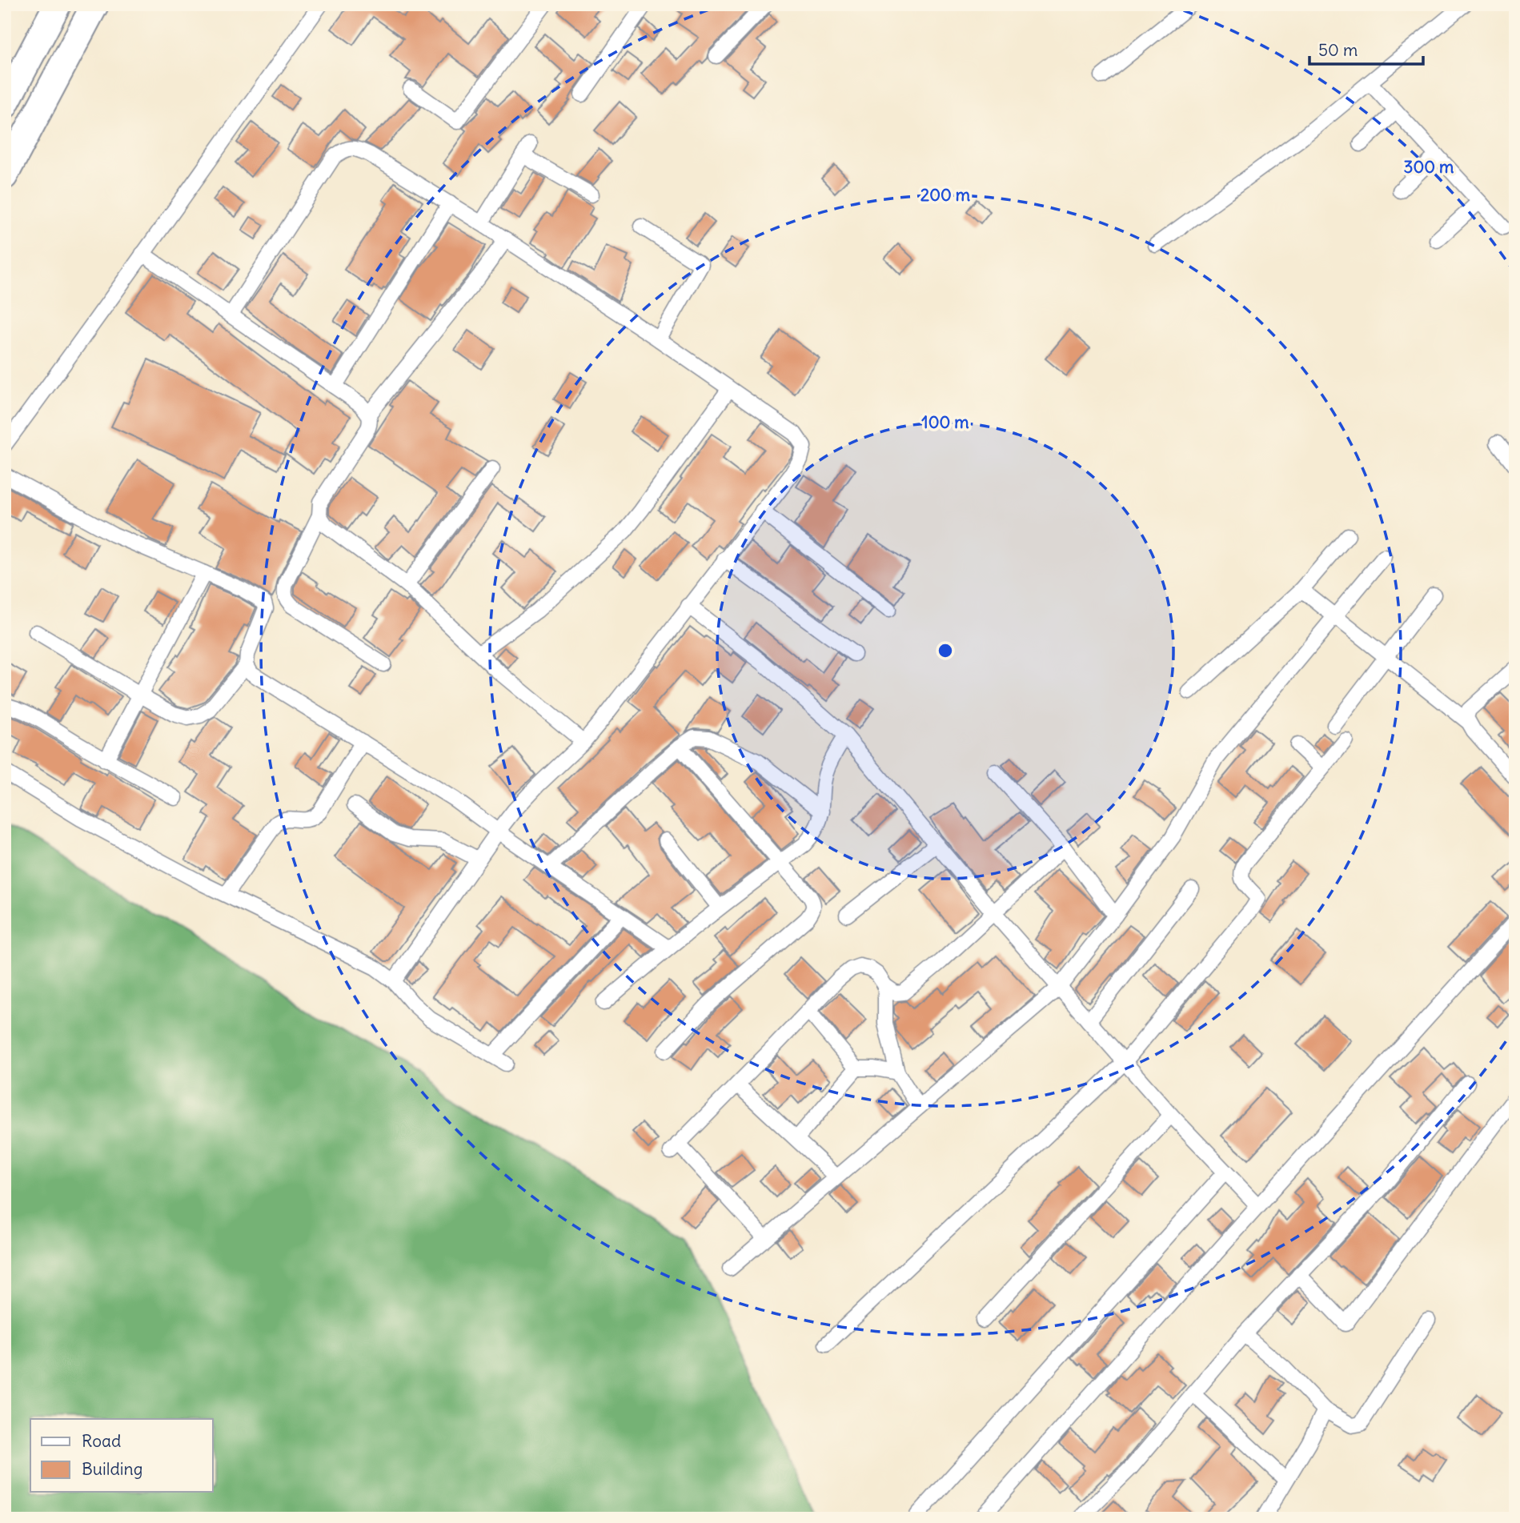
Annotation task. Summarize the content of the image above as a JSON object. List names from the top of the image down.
{
  "legend": ["Road", "Building"],
  "scale_bar": "50 m",
  "rings": ["300 m", "200 m", "100 m"]
}
